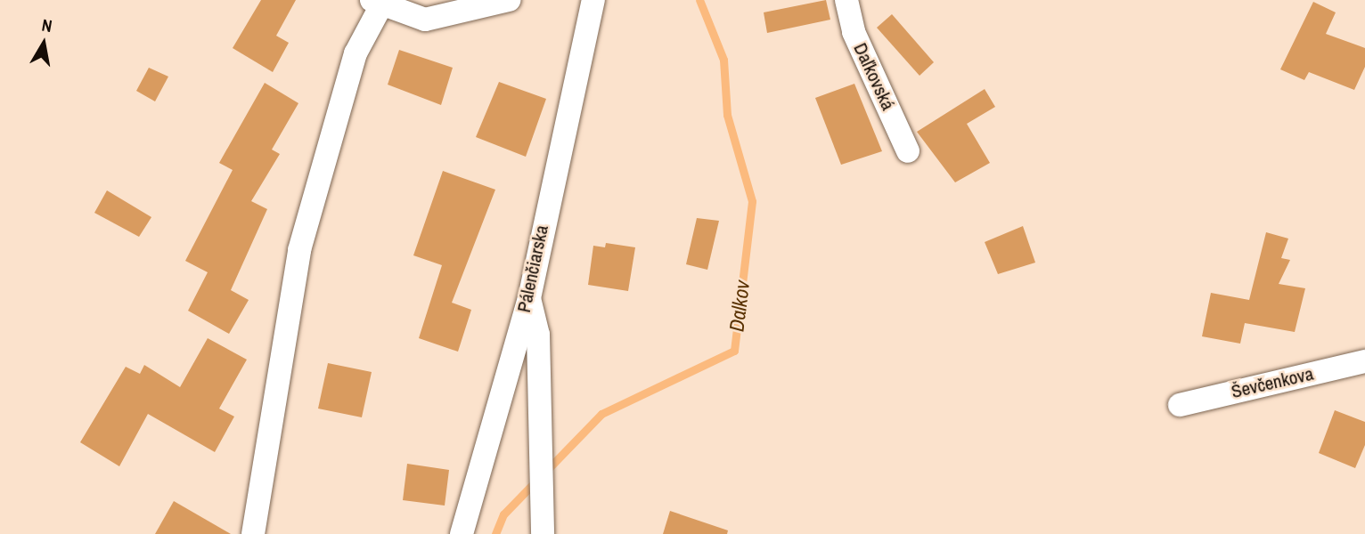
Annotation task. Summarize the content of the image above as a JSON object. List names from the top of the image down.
{
  "streets": {
    "street": ["Daľkovská", "Pálenčiarska", "Ševčenkova"]
  },
  "water": ["Dalkov"],
  "north": "top"
}
